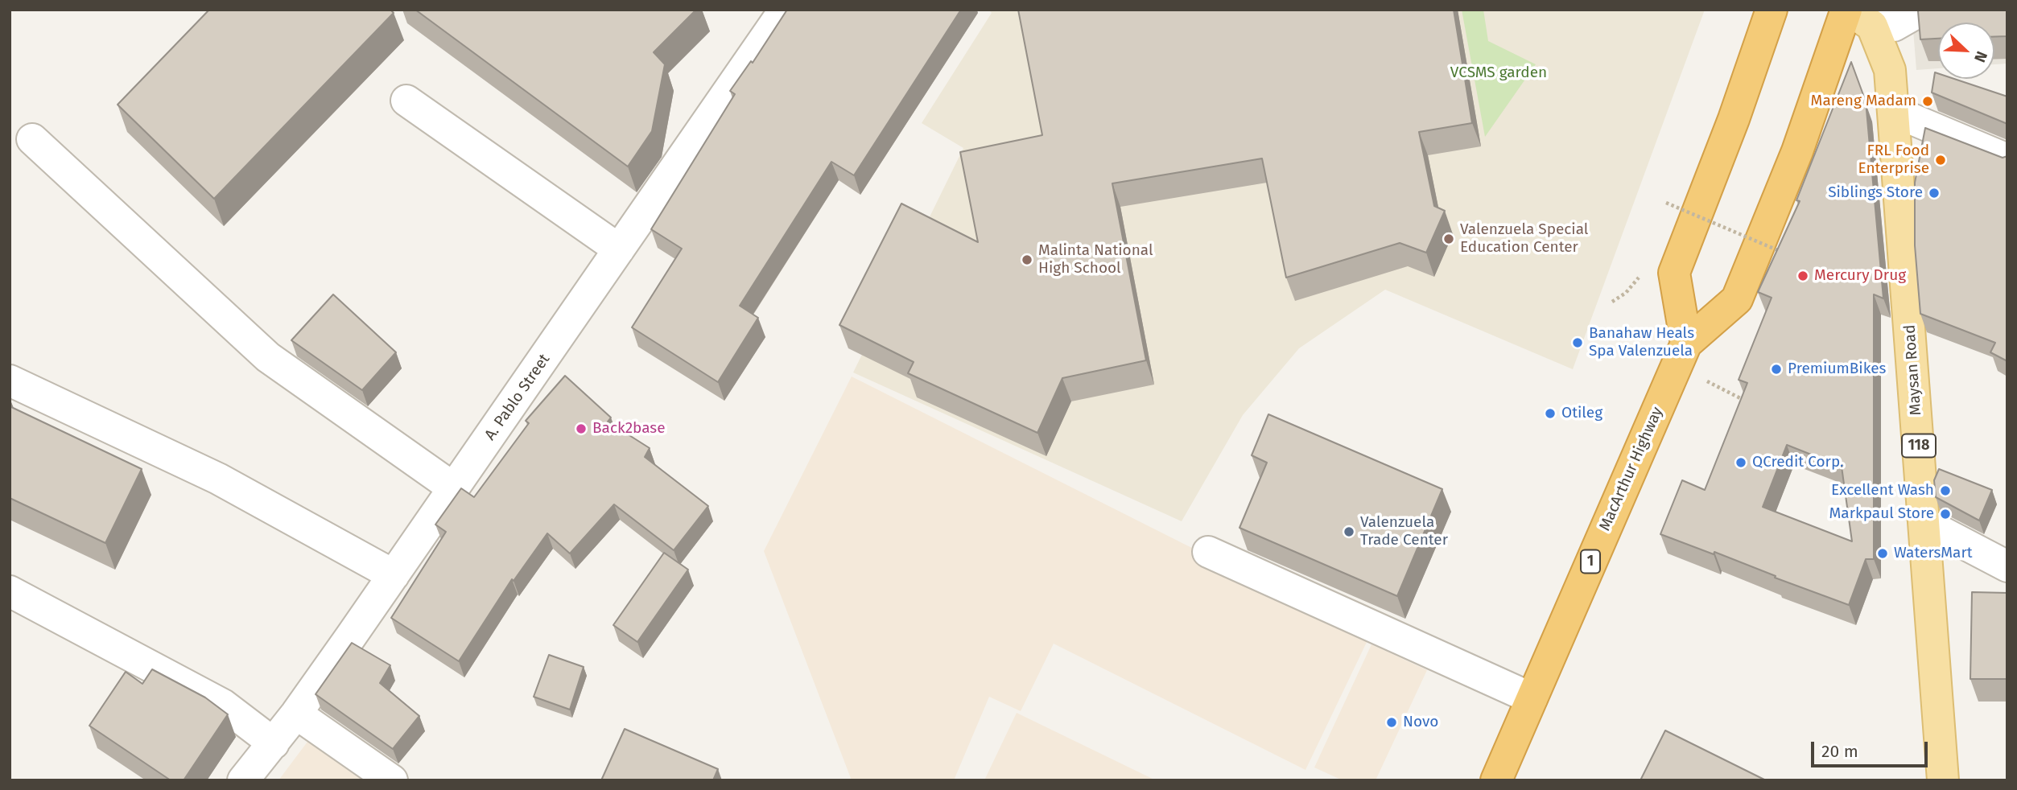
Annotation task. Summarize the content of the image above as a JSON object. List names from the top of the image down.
{
  "streets": {
    "highway": ["MacArthur Highway", "1"],
    "main road": ["Maysan Road", "118"],
    "street": ["A. Pablo Street"]
  },
  "crossings": [
    ["Maysan Road", "MacArthur Highway"]
  ],
  "parks": ["VCSMS garden"],
  "places": [
    "Mareng Madam",
    "FRL Food Enterprise",
    "Siblings Store",
    "Valenzuela Special Education Center",
    "Malinta National High School",
    "Mercury Drug",
    "Banahaw Heals Spa Valenzuela",
    "PremiumBikes",
    "Otileg",
    "Back2base",
    "QCredit Corp.",
    "Excellent Wash",
    "Markpaul Store",
    "Valenzuela Trade Center",
    "WatersMart",
    "Novo"
  ],
  "scale_bar": "20 m",
  "north": "bottom right"
}
